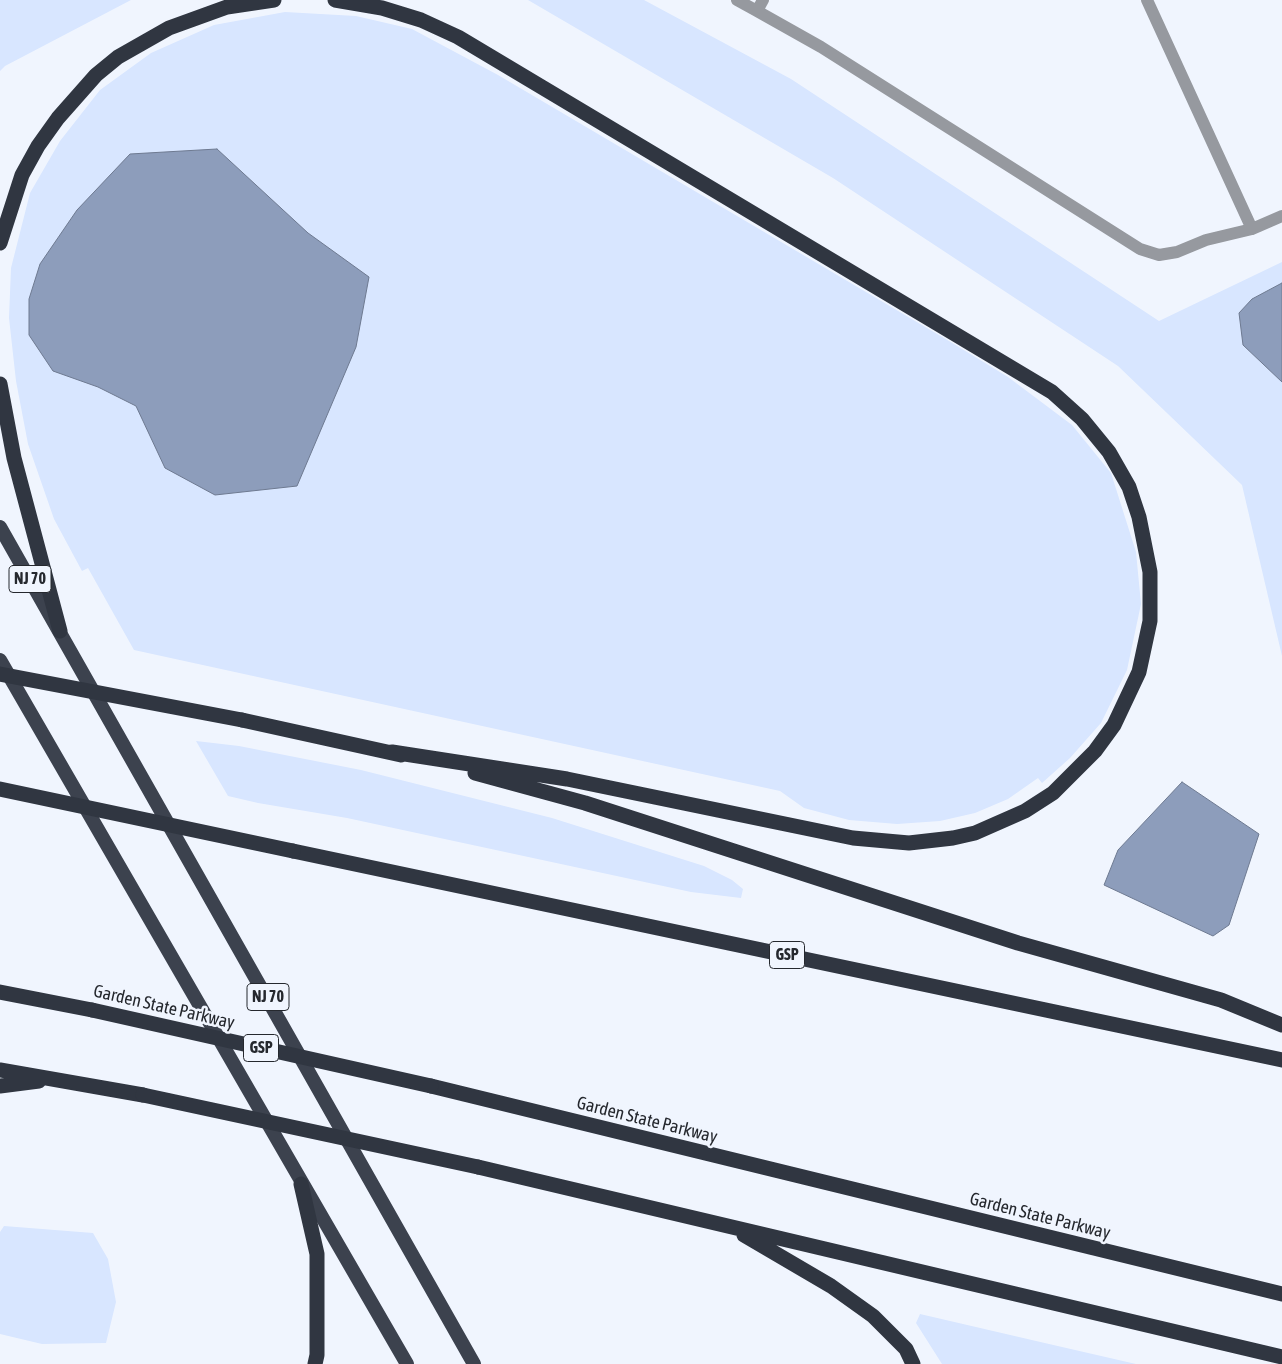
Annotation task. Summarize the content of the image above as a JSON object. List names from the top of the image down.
{
  "streets": {
    "highway": ["NJ 70", "GSP", "Garden State Parkway"]
  }
}
